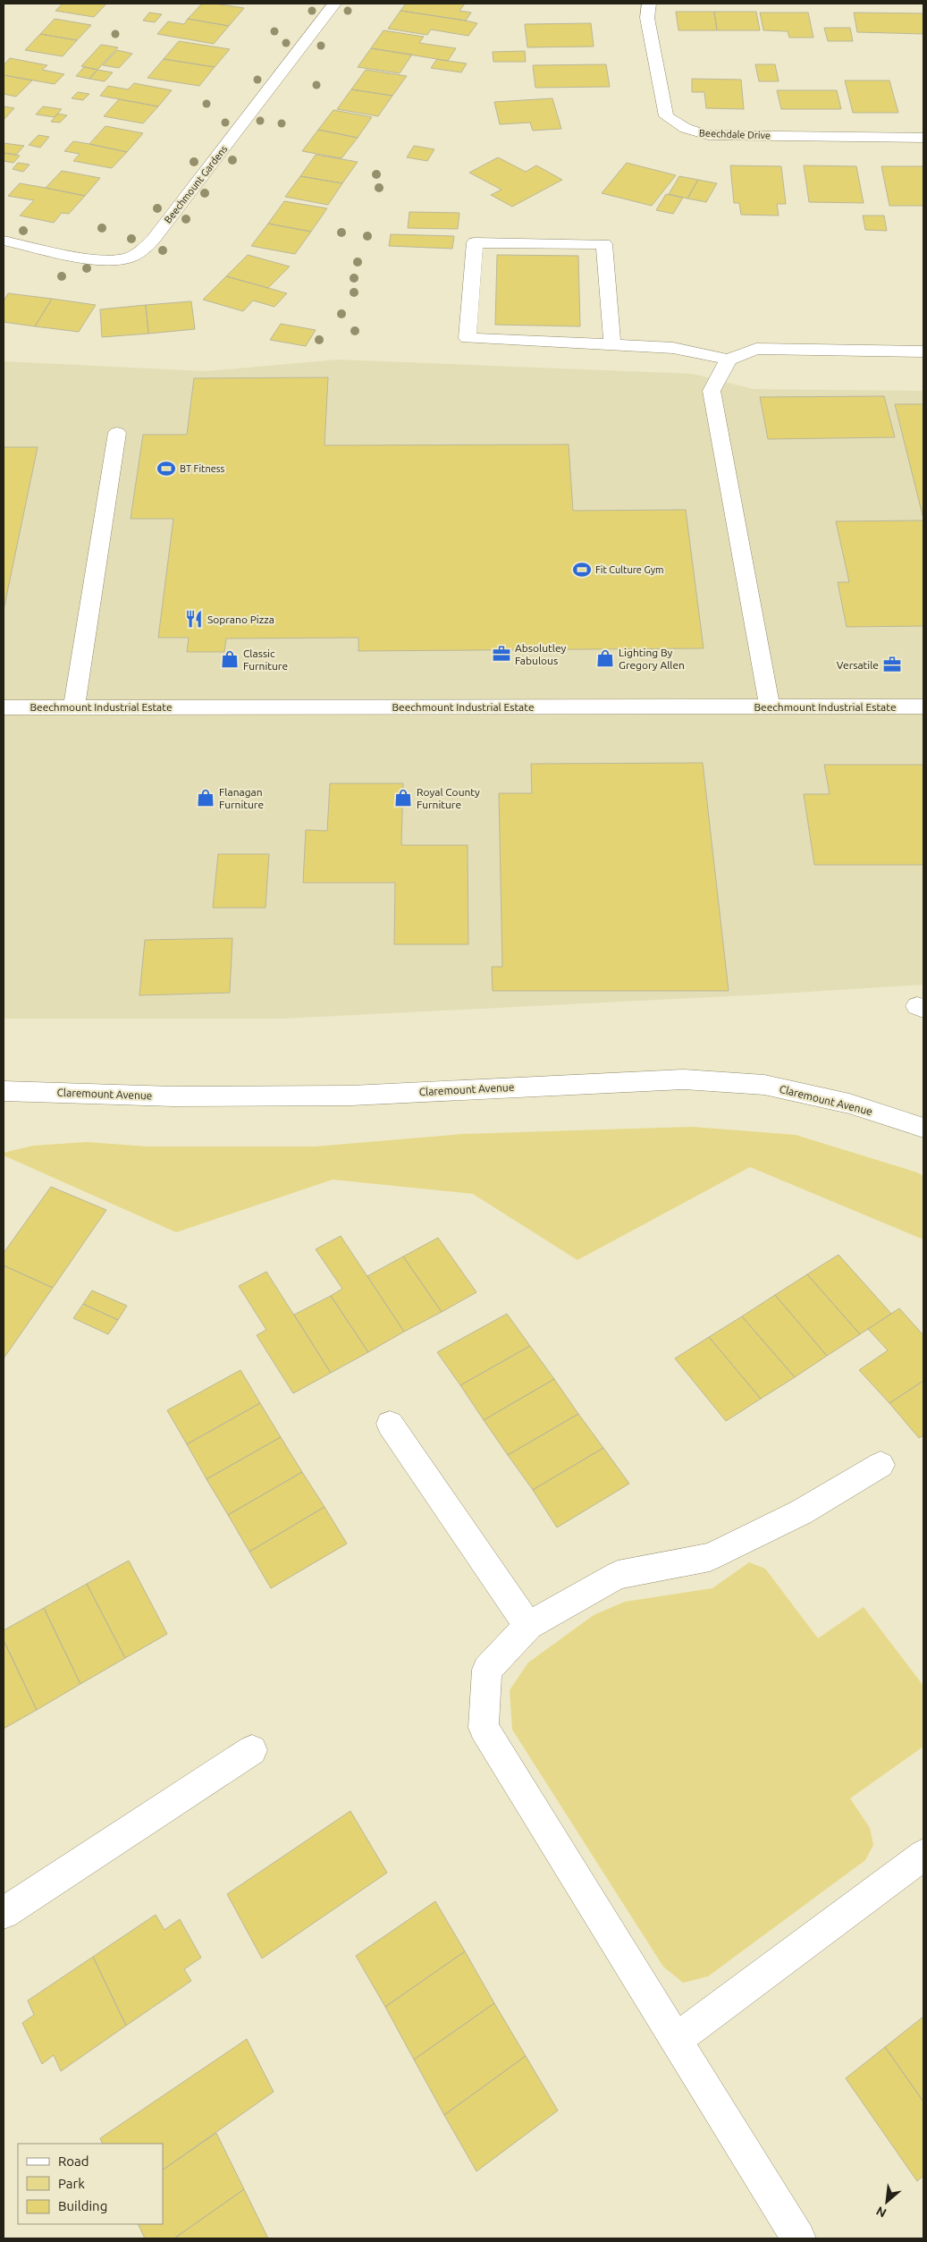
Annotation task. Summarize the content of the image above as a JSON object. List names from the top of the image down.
{
  "streets": {
    "street": [
      "Beechdale Drive",
      "Beechmount Gardens",
      "Beechmount Industrial Estate",
      "Claremount Avenue"
    ]
  },
  "places": {
    "sports": ["BT Fitness", "Fit Culture Gym"],
    "restaurant": ["Soprano Pizza"],
    "office": ["Absolutley Fabulous", "Versatile"],
    "shop": [
      "Lighting By Gregory Allen",
      "Classic Furniture",
      "Flanagan Furniture",
      "Royal County Furniture"
    ]
  },
  "legend": ["Road", "Park", "Building"],
  "north": "bottom left"
}
